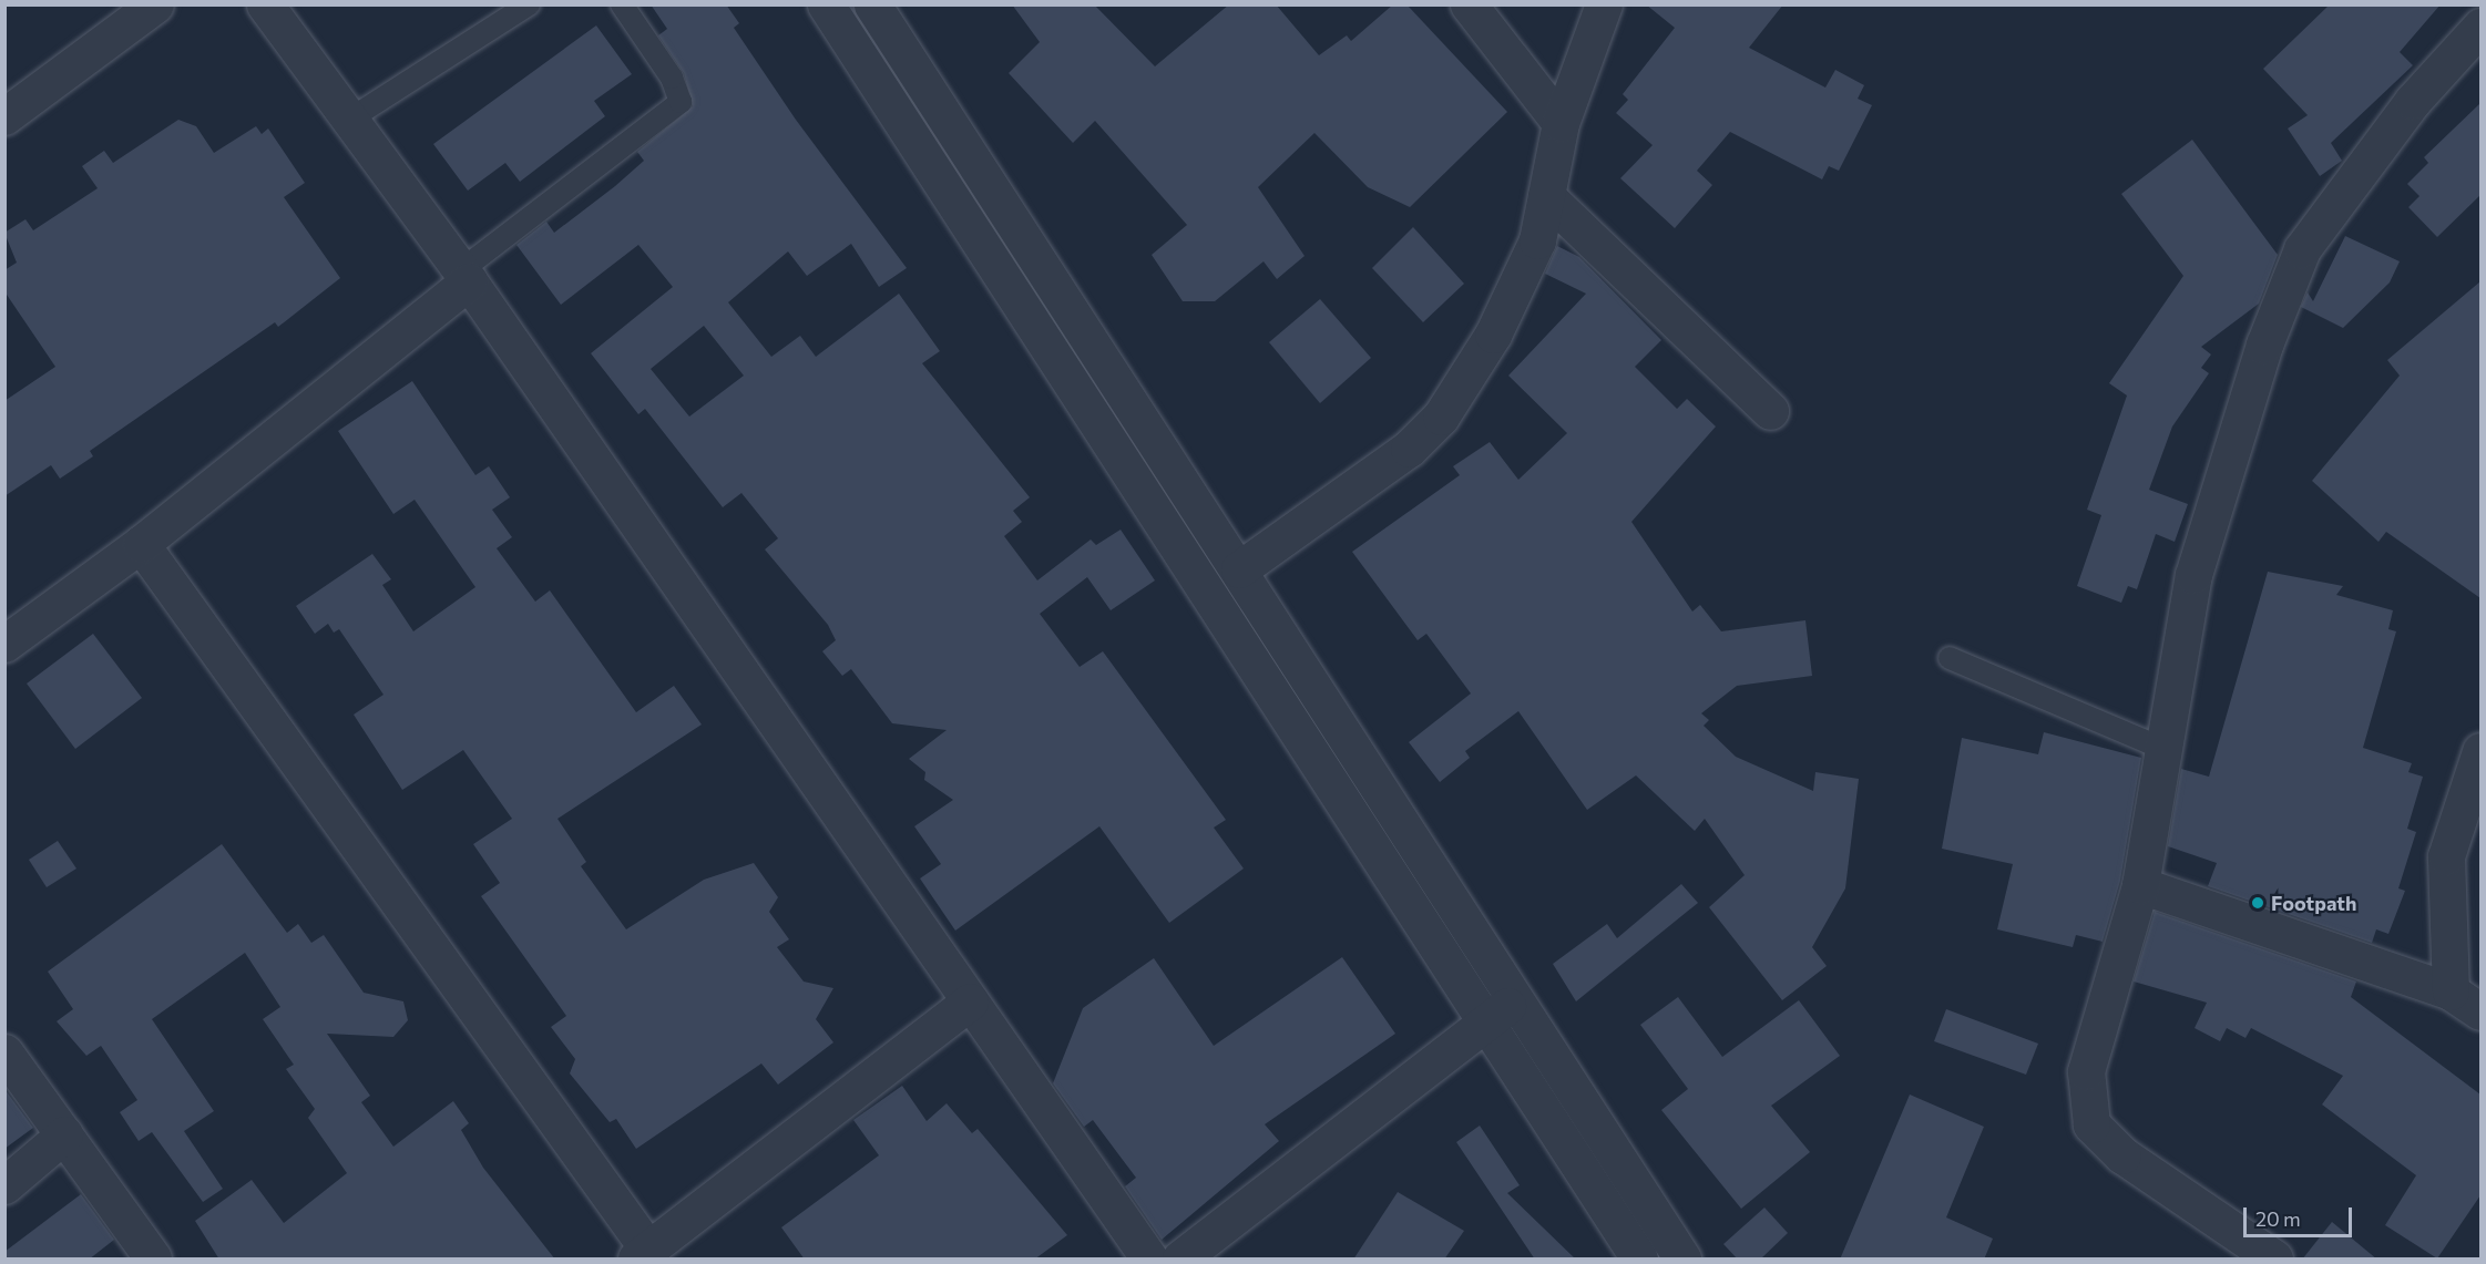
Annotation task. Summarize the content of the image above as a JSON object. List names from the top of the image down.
{
  "places": ["Footpath"],
  "scale_bar": "20 m"
}
